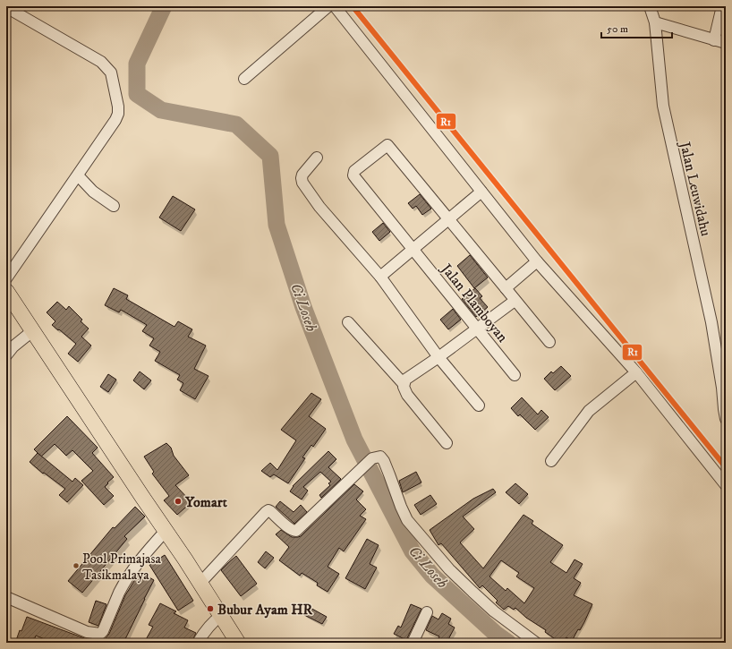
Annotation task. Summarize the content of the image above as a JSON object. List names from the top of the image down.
{
  "streets": {
    "street": ["Jalan Leuwidahu", "Jalan Plamboyan"]
  },
  "water": ["Ci Loseh"],
  "places": ["Yomart", "Pool Primajasa Tasikmalaya", "Bubur Ayam HR"],
  "lines": ["transit line R1"],
  "scale_bar": "50 m"
}
